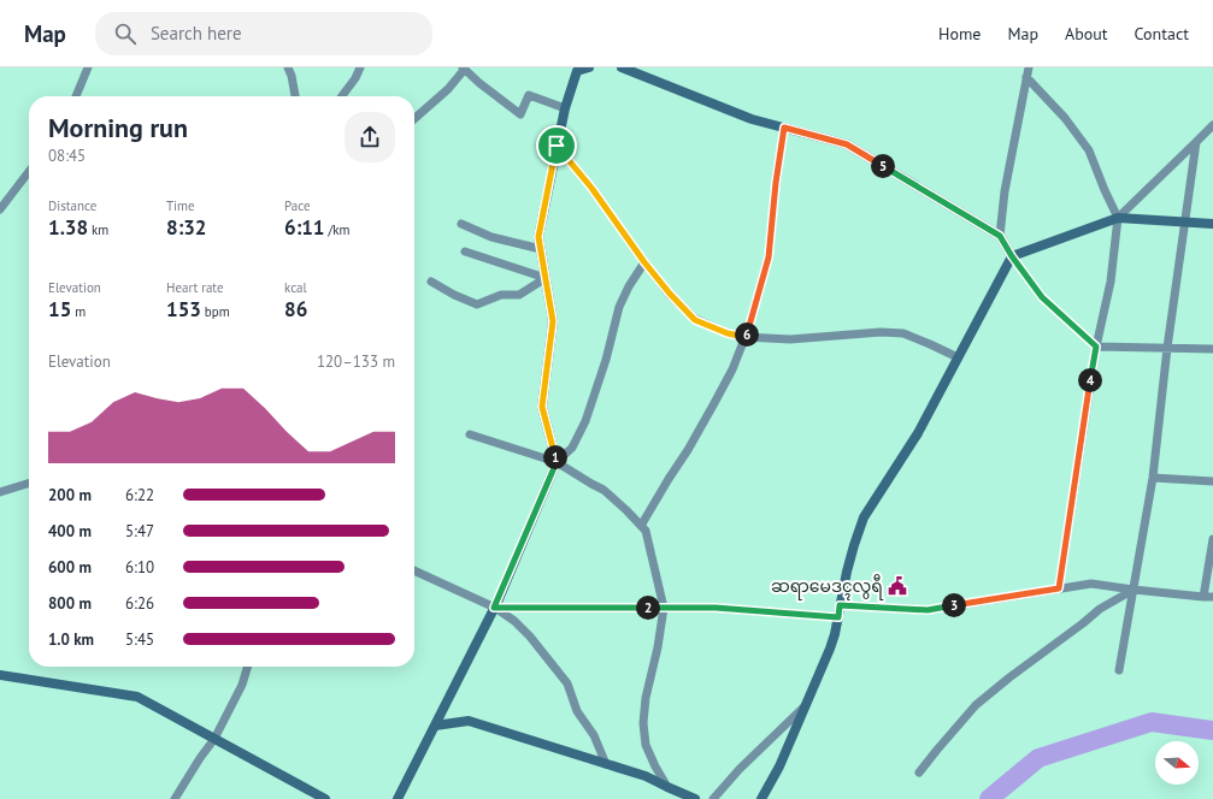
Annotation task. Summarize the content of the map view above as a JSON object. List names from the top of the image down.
{
  "places": {
    "public building": ["ဆရာမေဒၚလွရီ"]
  },
  "north": "right",
  "page": {
    "header": "Map",
    "search": "Search here",
    "nav": [
      "Home",
      "Map",
      "About",
      "Contact"
    ],
    "heading": ["Morning run", "08:45"],
    "pins": [
      "5",
      "6",
      "4",
      "1",
      "3",
      "2"
    ],
    "stats": [
      ["Distance", "1.38 km"],
      ["Time", "8:32"],
      ["Pace", "6:11 /km"],
      ["Elevation", "15 m"],
      ["Heart rate", "153 bpm"],
      ["kcal", "86"]
    ],
    "chart": ["Elevation", "120–133 m"],
    "list": [
      {
        "name": "200 m",
        "note": "6:22"
      },
      {
        "name": "400 m",
        "note": "5:47"
      },
      {
        "name": "600 m",
        "note": "6:10"
      },
      {
        "name": "800 m",
        "note": "6:26"
      },
      {
        "name": "1.0 km",
        "note": "5:45"
      }
    ]
  }
}
